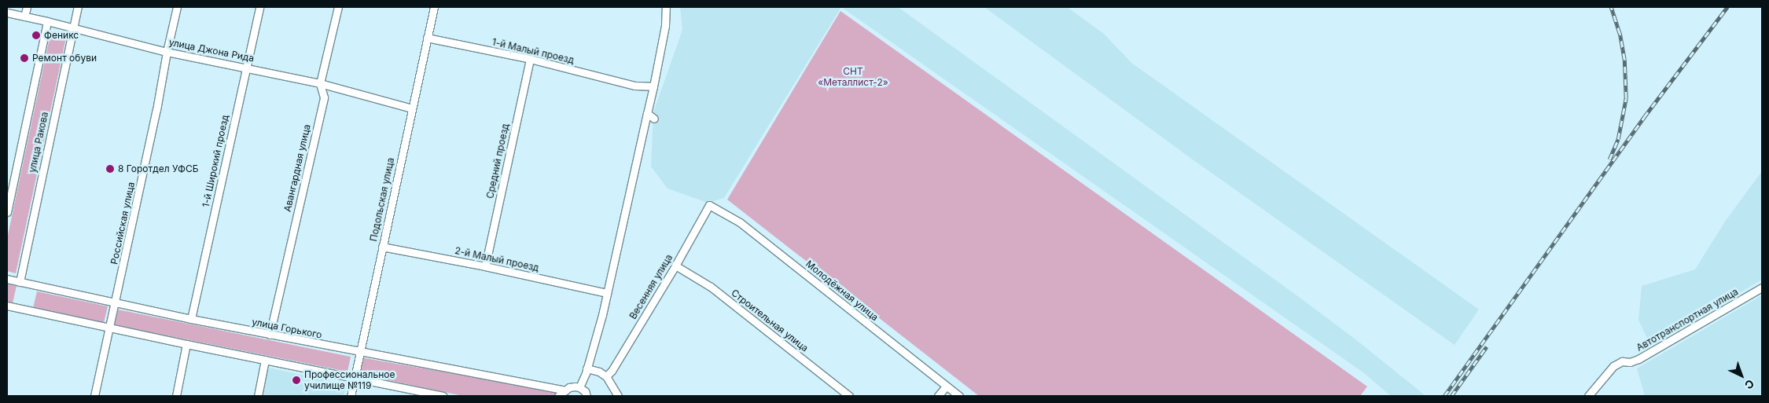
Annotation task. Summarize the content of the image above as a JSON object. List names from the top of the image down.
{
  "streets": {
    "street": [
      "улица Джона Рида",
      "1-й Малый проезд",
      "улица Ракова",
      "1-й Широкий проезд",
      "Средний проезд",
      "Авангардная улица",
      "Подольская улица",
      "Российская улица",
      "2-й Малый проезд",
      "Весенняя улица",
      "Молодёжная улица",
      "Автотранспортная улица",
      "Строительная улица",
      "улица Горького"
    ]
  },
  "crossings": [
    ["улица Джона Рида", "улица Ракова"],
    ["улица Джона Рида", "1-й Широкий проезд"],
    ["улица Джона Рида", "Авангардная улица"],
    ["улица Джона Рида", "Подольская улица"],
    ["улица Джона Рида", "Российская улица"],
    ["1-й Малый проезд", "Средний проезд"],
    ["1-й Малый проезд", "Подольская улица"],
    ["улица Ракова", "улица Горького"],
    ["1-й Широкий проезд", "улица Горького"],
    ["Средний проезд", "2-й Малый проезд"],
    ["Авангардная улица", "улица Горького"],
    ["Подольская улица", "2-й Малый проезд"],
    ["Подольская улица", "улица Горького"],
    ["Российская улица", "улица Горького"],
    ["Весенняя улица", "Молодёжная улица"],
    ["Весенняя улица", "Строительная улица"]
  ],
  "parks": ["СНТ «Металлист-2»"],
  "places": [
    "Феникс",
    "Ремонт обуви",
    "8 Горотдел УФСБ",
    "Профессиональное училище №119"
  ],
  "north": "bottom right"
}
